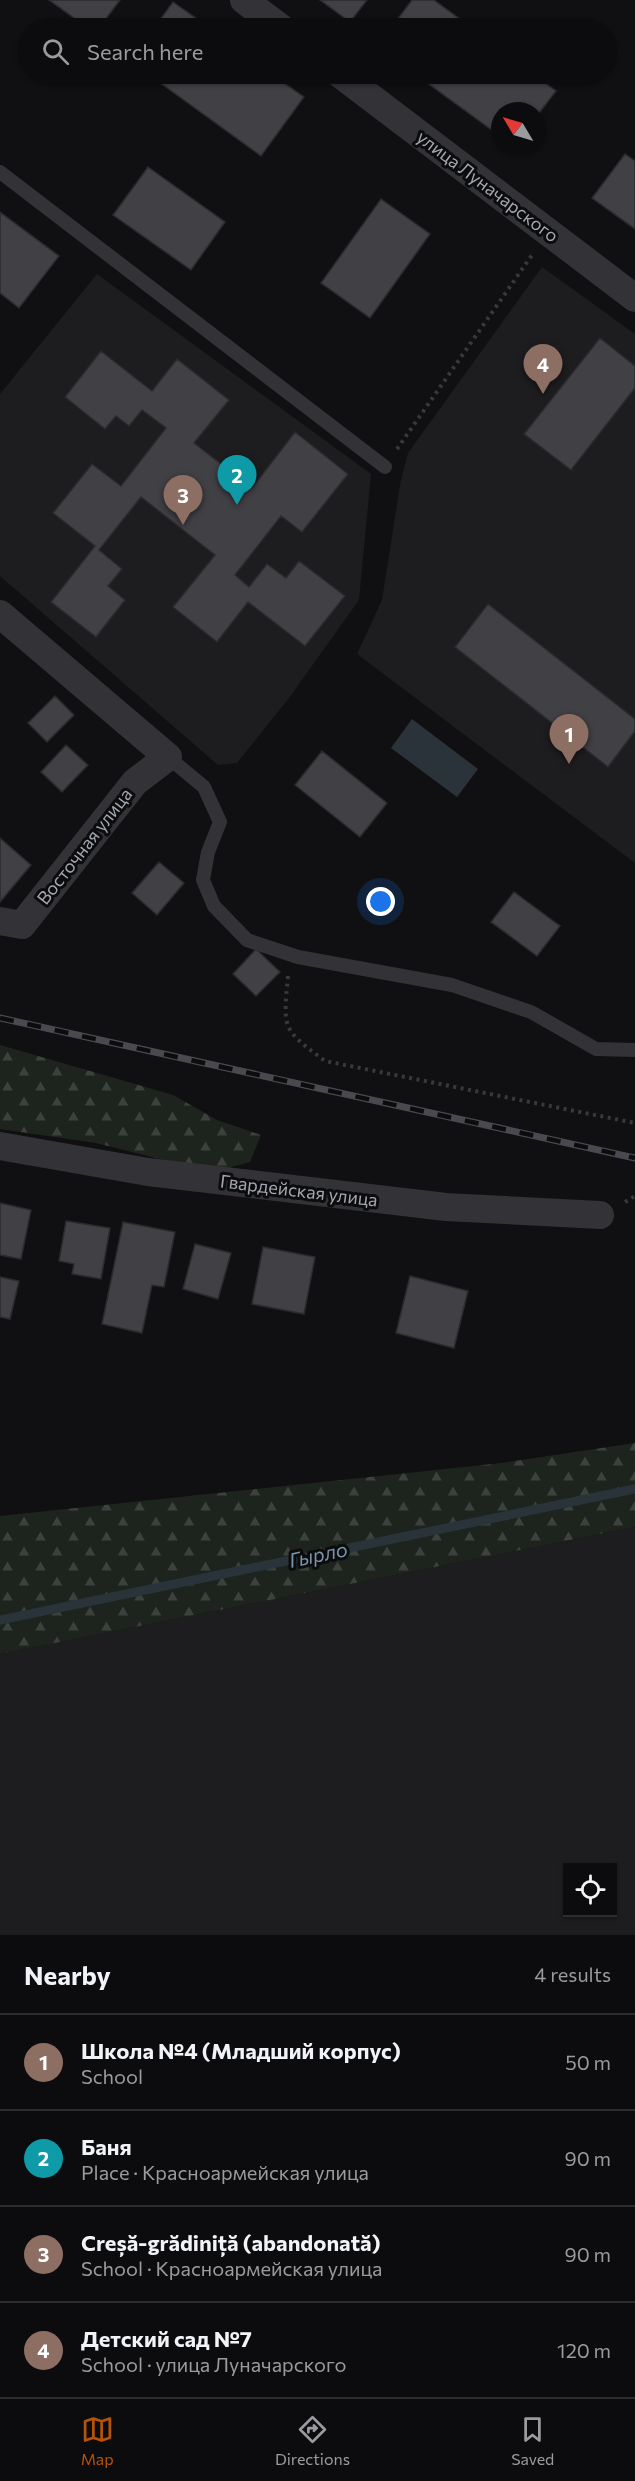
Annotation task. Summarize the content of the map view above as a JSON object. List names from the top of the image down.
{
  "streets": {
    "street": ["улица Луначарского", "Восточная улица", "Гвардейская улица"]
  },
  "water": ["Гырло"],
  "north": "top left",
  "page": {
    "search": "Search here",
    "pins": [
      "4",
      "2",
      "3",
      "1"
    ],
    "heading": ["Nearby", "4 results"],
    "list": [
      {
        "mark": "1",
        "name": "Школа №4 (Младший корпус)",
        "note": "School",
        "value": "50 m"
      },
      {
        "mark": "2",
        "name": "Баня",
        "note": "Place · Красноармейская улица",
        "value": "90 m"
      },
      {
        "mark": "3",
        "name": "Creșă-grădiniță (abandonată)",
        "note": "School · Красноармейская улица",
        "value": "90 m"
      },
      {
        "mark": "4",
        "name": "Детский сад №7",
        "note": "School · улица Луначарского",
        "value": "120 m"
      }
    ],
    "nav": ["Map", "Directions", "Saved"]
  }
}
